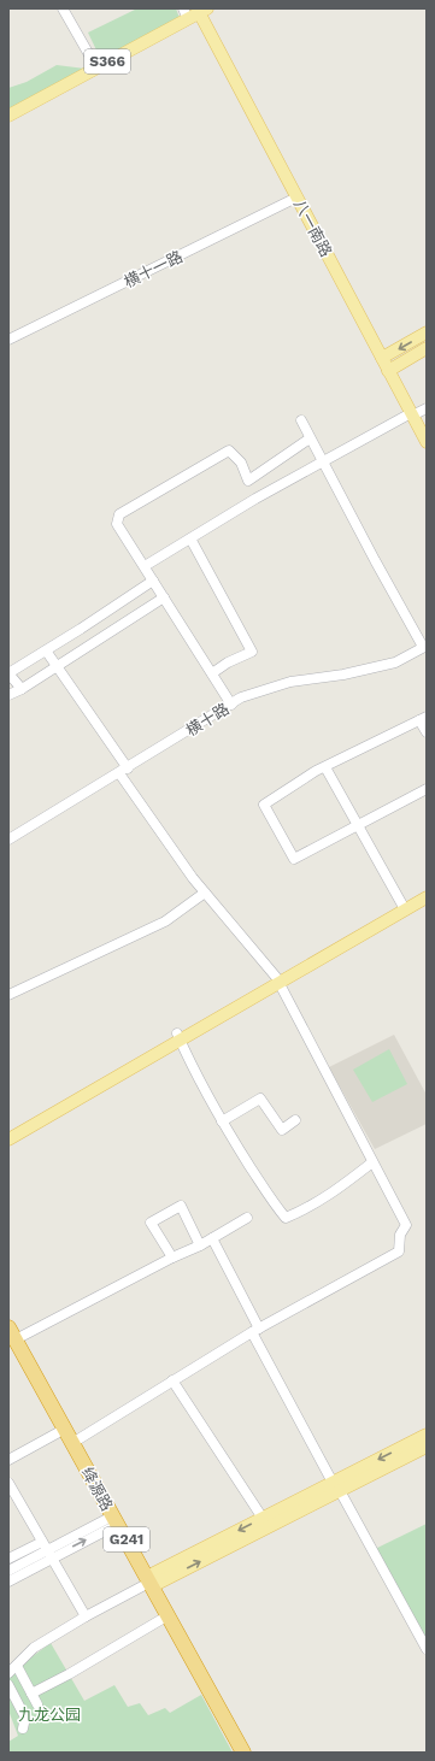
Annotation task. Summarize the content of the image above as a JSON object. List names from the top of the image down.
{
  "streets": {
    "highway": ["绛源路", "G241"],
    "main road": ["S366", "八一南路"],
    "street": ["横十一路", "横十路"]
  },
  "crossings": [
    ["S366", "八一南路"],
    ["八一南路", "横十一路"]
  ],
  "parks": ["九龙公园"]
}
